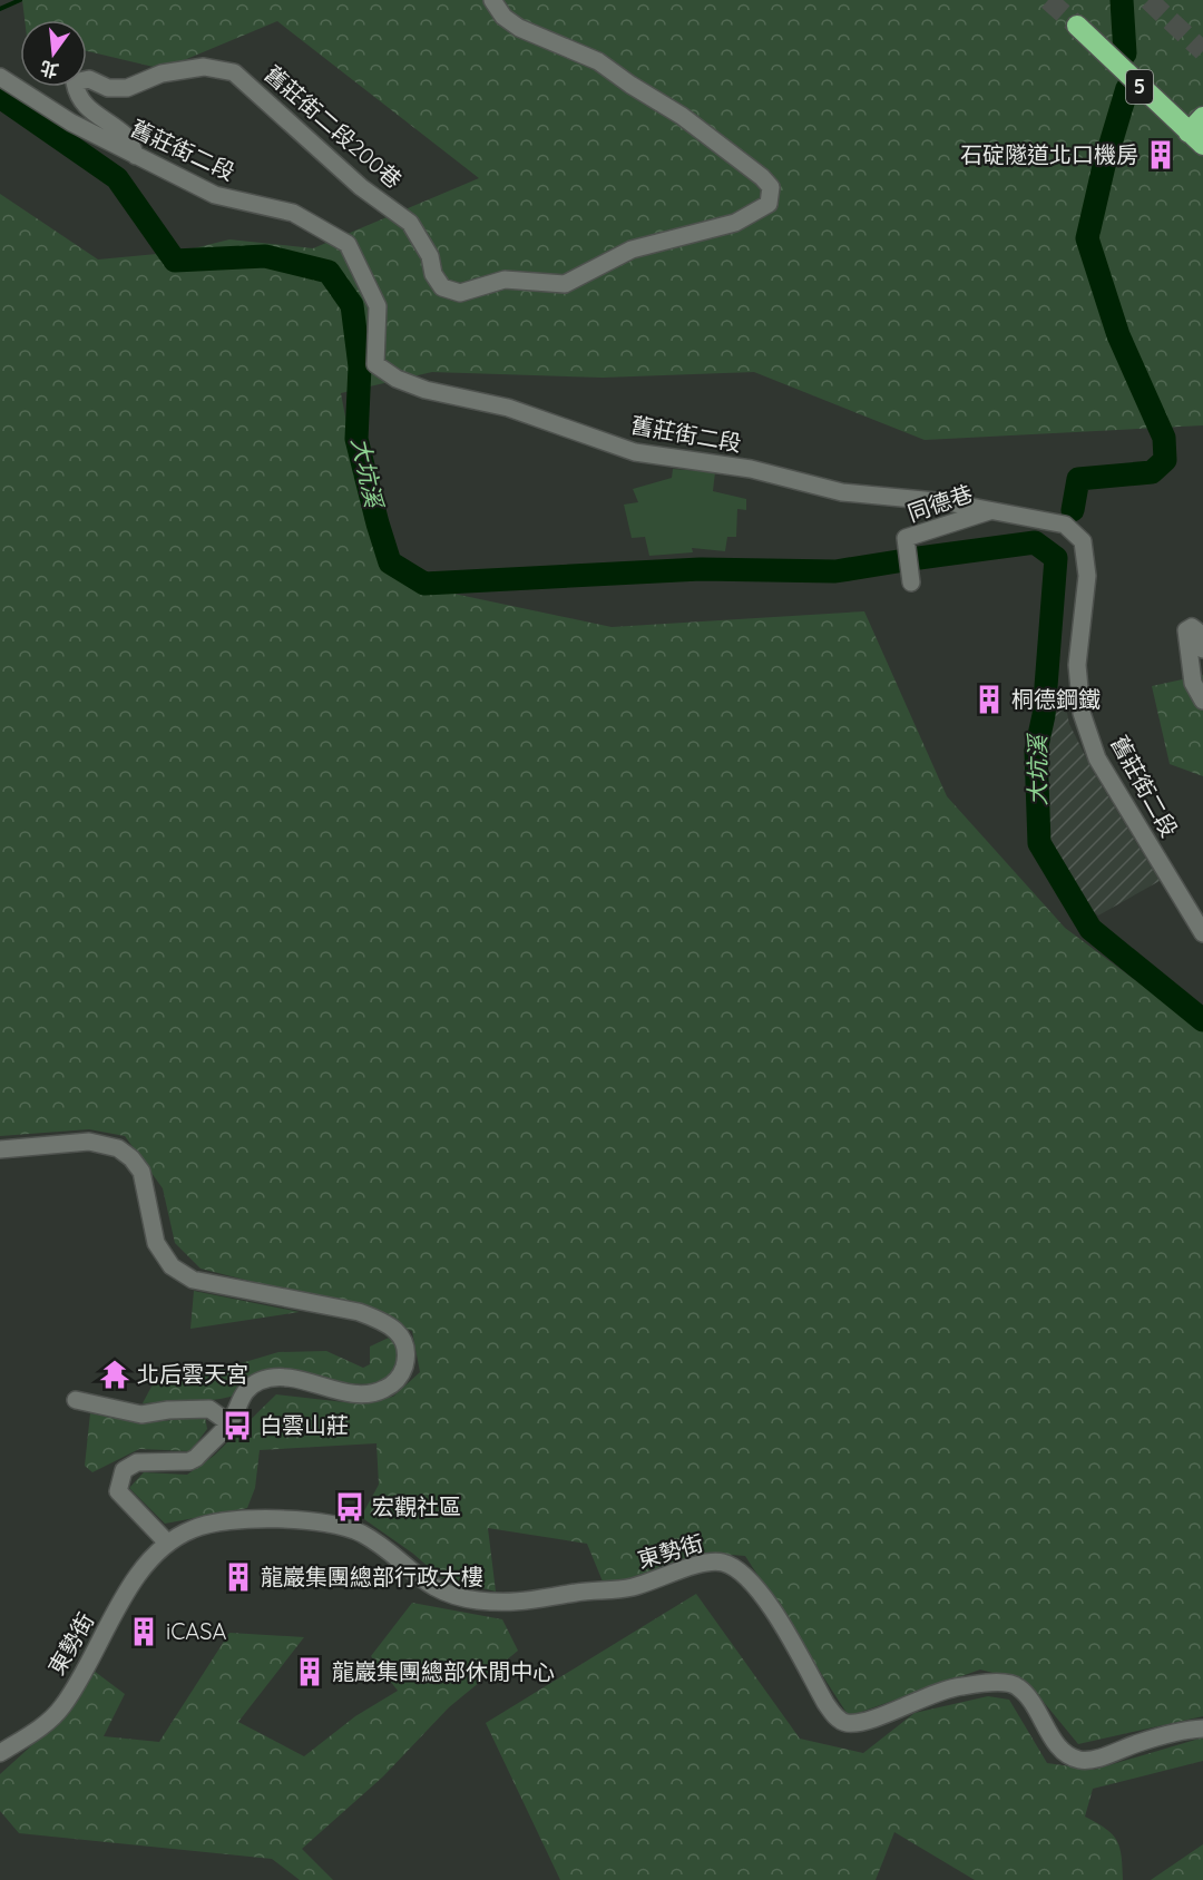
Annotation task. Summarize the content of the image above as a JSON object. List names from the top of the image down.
{
  "streets": {
    "highway": ["5"],
    "street": [
      "舊莊街二段200巷",
      "舊莊街二段",
      "同德巷",
      "東勢街"
    ]
  },
  "crossings": [
    ["舊莊街二段200巷", "舊莊街二段"],
    ["舊莊街二段", "同德巷"]
  ],
  "water": ["大坑溪"],
  "places": {
    "building": [
      "石碇隧道北口機房",
      "桐德鋼鐵",
      "龍巖集團總部行政大樓",
      "iCASA",
      "龍巖集團總部休閒中心"
    ],
    "temple": ["北后雲天宮"],
    "bus stop": ["白雲山莊", "宏觀社區"]
  },
  "north": "bottom"
}
